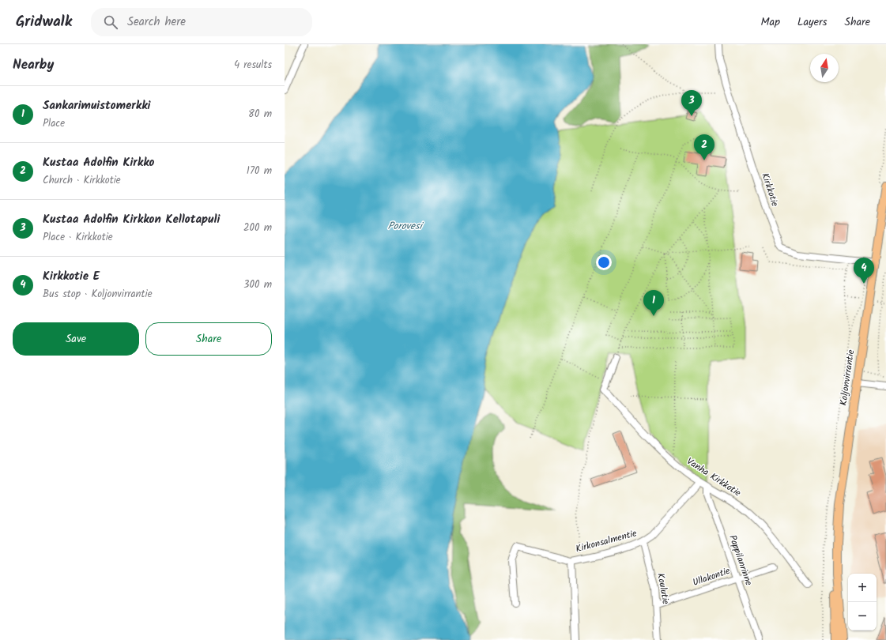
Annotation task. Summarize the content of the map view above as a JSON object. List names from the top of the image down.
{
  "streets": {
    "main road": ["Koljonvirrantie"],
    "street": [
      "Kirkkotie",
      "Vanha Kirkkotie",
      "Kirkonsalmentie",
      "Pappilanrinne",
      "Ullakontie",
      "Koulutie"
    ]
  },
  "crossings": [
    ["Kirkkotie", "Koljonvirrantie"],
    ["Vanha Kirkkotie", "Kirkonsalmentie"],
    ["Vanha Kirkkotie", "Pappilanrinne"],
    ["Kirkonsalmentie", "Koulutie"],
    ["Pappilanrinne", "Ullakontie"],
    ["Ullakontie", "Koulutie"]
  ],
  "water": ["Porovesi"],
  "north": "top",
  "page": {
    "header": "Gridwalk",
    "search": "Search here",
    "nav": ["Map", "Layers", "Share"],
    "heading": ["Nearby", "4 results"],
    "list": [
      {
        "mark": "1",
        "name": "Sankarimuistomerkki",
        "note": "Place",
        "value": "80 m"
      },
      {
        "mark": "2",
        "name": "Kustaa Adolfin Kirkko",
        "note": "Church · Kirkkotie",
        "value": "170 m"
      },
      {
        "mark": "3",
        "name": "Kustaa Adolfin Kirkkon Kellotapuli",
        "note": "Place · Kirkkotie",
        "value": "200 m"
      },
      {
        "mark": "4",
        "name": "Kirkkotie E",
        "note": "Bus stop · Koljonvirrantie",
        "value": "300 m"
      }
    ],
    "pins": [
      "3",
      "2",
      "4",
      "1"
    ],
    "buttons": ["Save", "Share"],
    "map_buttons": ["+", "−"]
  }
}
